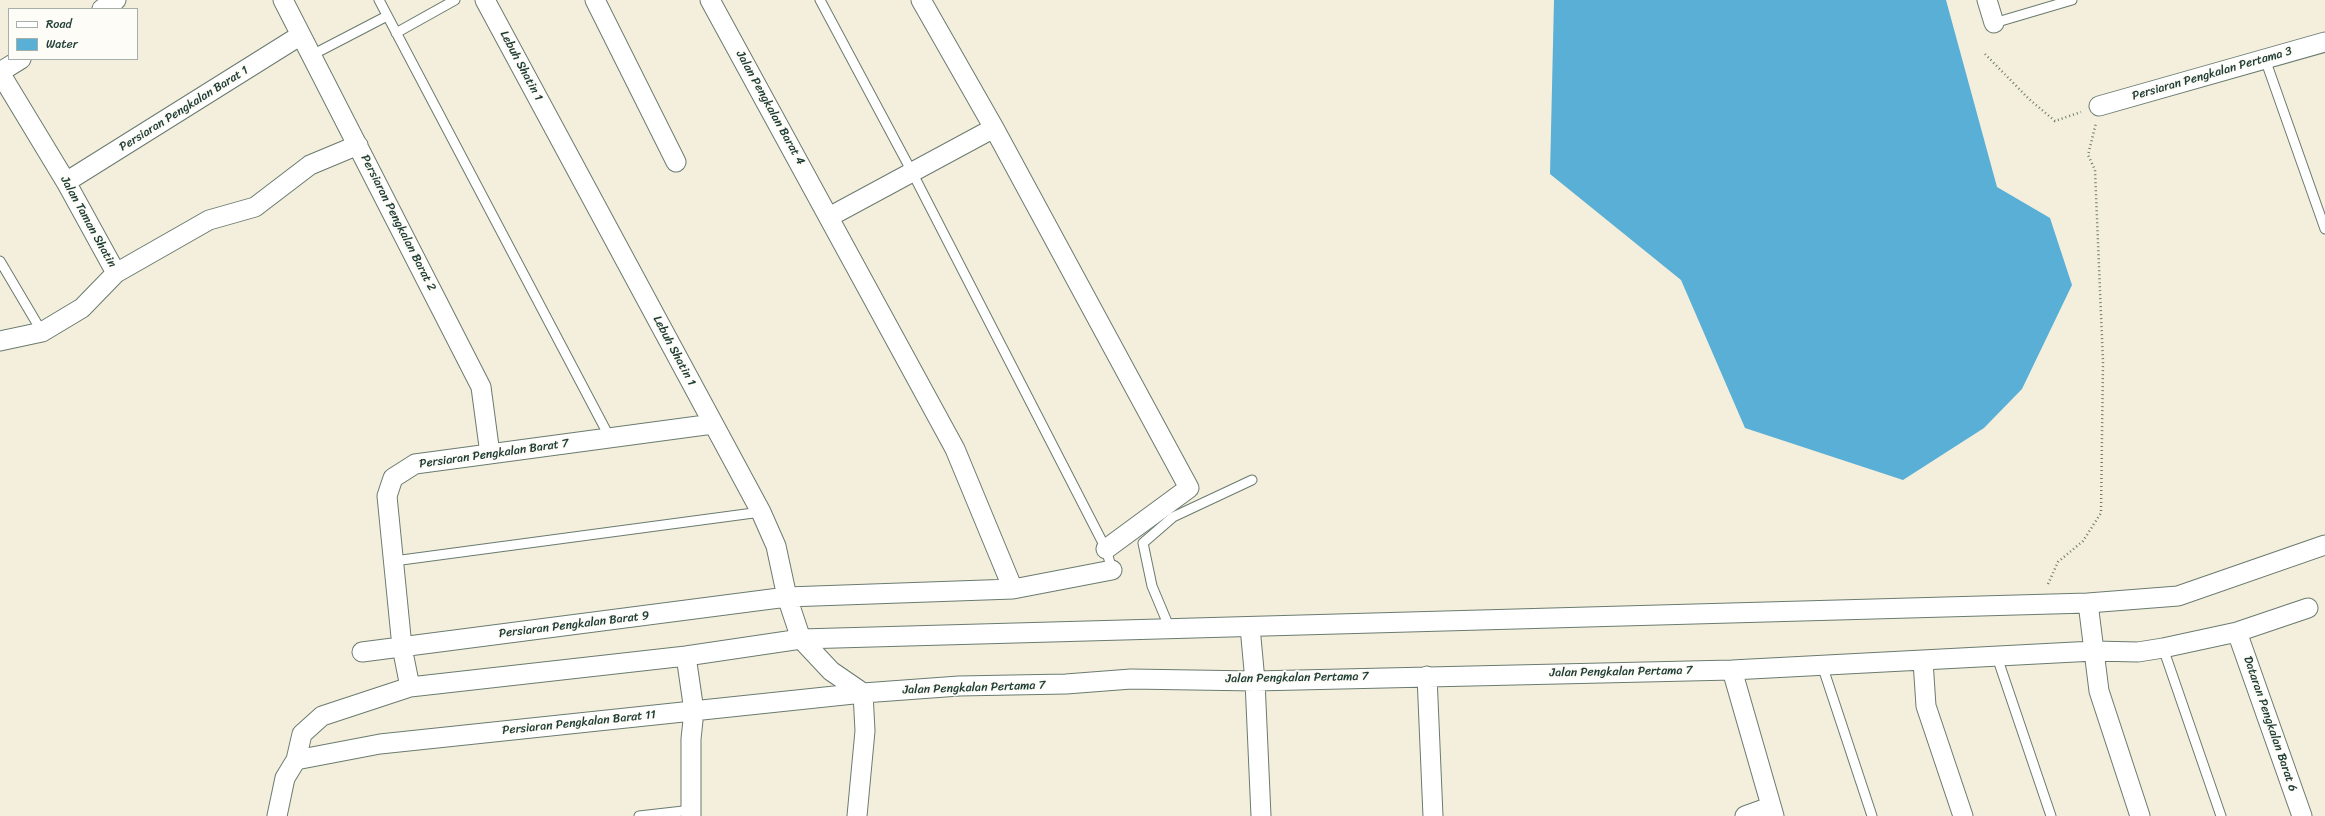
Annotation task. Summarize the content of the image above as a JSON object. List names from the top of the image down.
{
  "streets": {
    "street": [
      "Lebuh Shatin 1",
      "Persiaran Pengkalan Pertama 3",
      "Jalan Pengkalan Barat 4",
      "Persiaran Pengkalan Barat 1",
      "Jalan Taman Shatin",
      "Persiaran Pengkalan Barat 2",
      "Persiaran Pengkalan Barat 7",
      "Persiaran Pengkalan Barat 9",
      "Jalan Pengkalan Pertama 7",
      "Persiaran Pengkalan Barat 11",
      "Dataran Pengkalan Barat 6"
    ]
  },
  "crossings": [
    ["Lebuh Shatin 1", "Persiaran Pengkalan Barat 7"],
    ["Lebuh Shatin 1", "Persiaran Pengkalan Barat 9"],
    ["Lebuh Shatin 1", "Jalan Pengkalan Pertama 7"],
    ["Lebuh Shatin 1", "Persiaran Pengkalan Barat 11"],
    ["Jalan Pengkalan Barat 4", "Persiaran Pengkalan Barat 9"],
    ["Persiaran Pengkalan Barat 1", "Jalan Taman Shatin"],
    ["Persiaran Pengkalan Barat 1", "Persiaran Pengkalan Barat 2"],
    ["Persiaran Pengkalan Barat 2", "Persiaran Pengkalan Barat 7"],
    ["Persiaran Pengkalan Barat 7", "Persiaran Pengkalan Barat 9"],
    ["Jalan Pengkalan Pertama 7", "Persiaran Pengkalan Barat 11"],
    ["Jalan Pengkalan Pertama 7", "Dataran Pengkalan Barat 6"]
  ],
  "legend": ["Road", "Water"]
}
